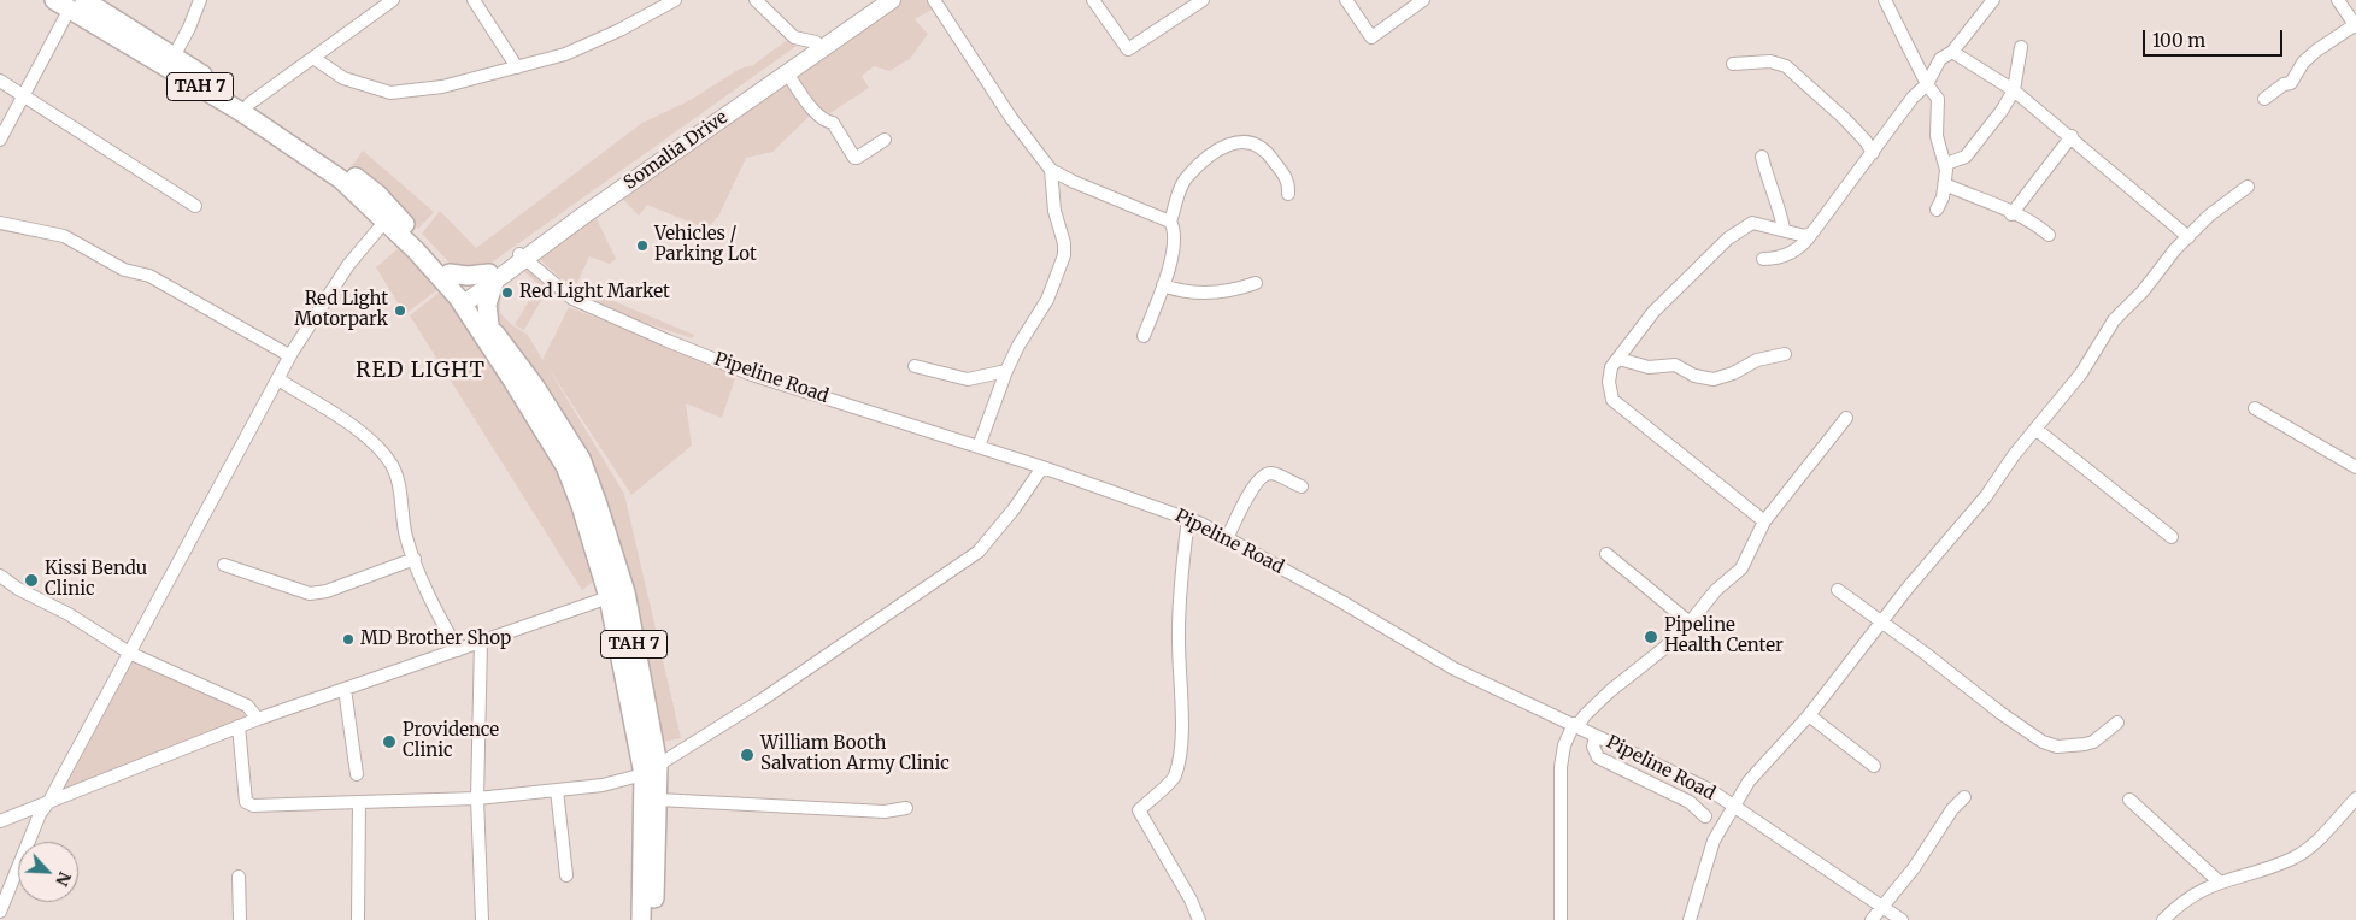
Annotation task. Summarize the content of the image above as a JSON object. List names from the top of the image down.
{
  "streets": {
    "highway": ["TAH 7"],
    "main road": ["Somalia Drive"],
    "street": ["Pipeline Road"]
  },
  "crossings": [
    ["TAH 7", "Somalia Drive"],
    ["Somalia Drive", "Pipeline Road"]
  ],
  "districts": ["RED LIGHT"],
  "places": [
    "Vehicles / Parking Lot",
    "Red Light Market",
    "Red Light Motorpark",
    "Kissi Bendu Clinic",
    "Pipeline Health Center",
    "MD Brother Shop",
    "Providence Clinic",
    "William Booth Salvation Army Clinic"
  ],
  "scale_bar": "100 m",
  "north": "bottom right"
}
